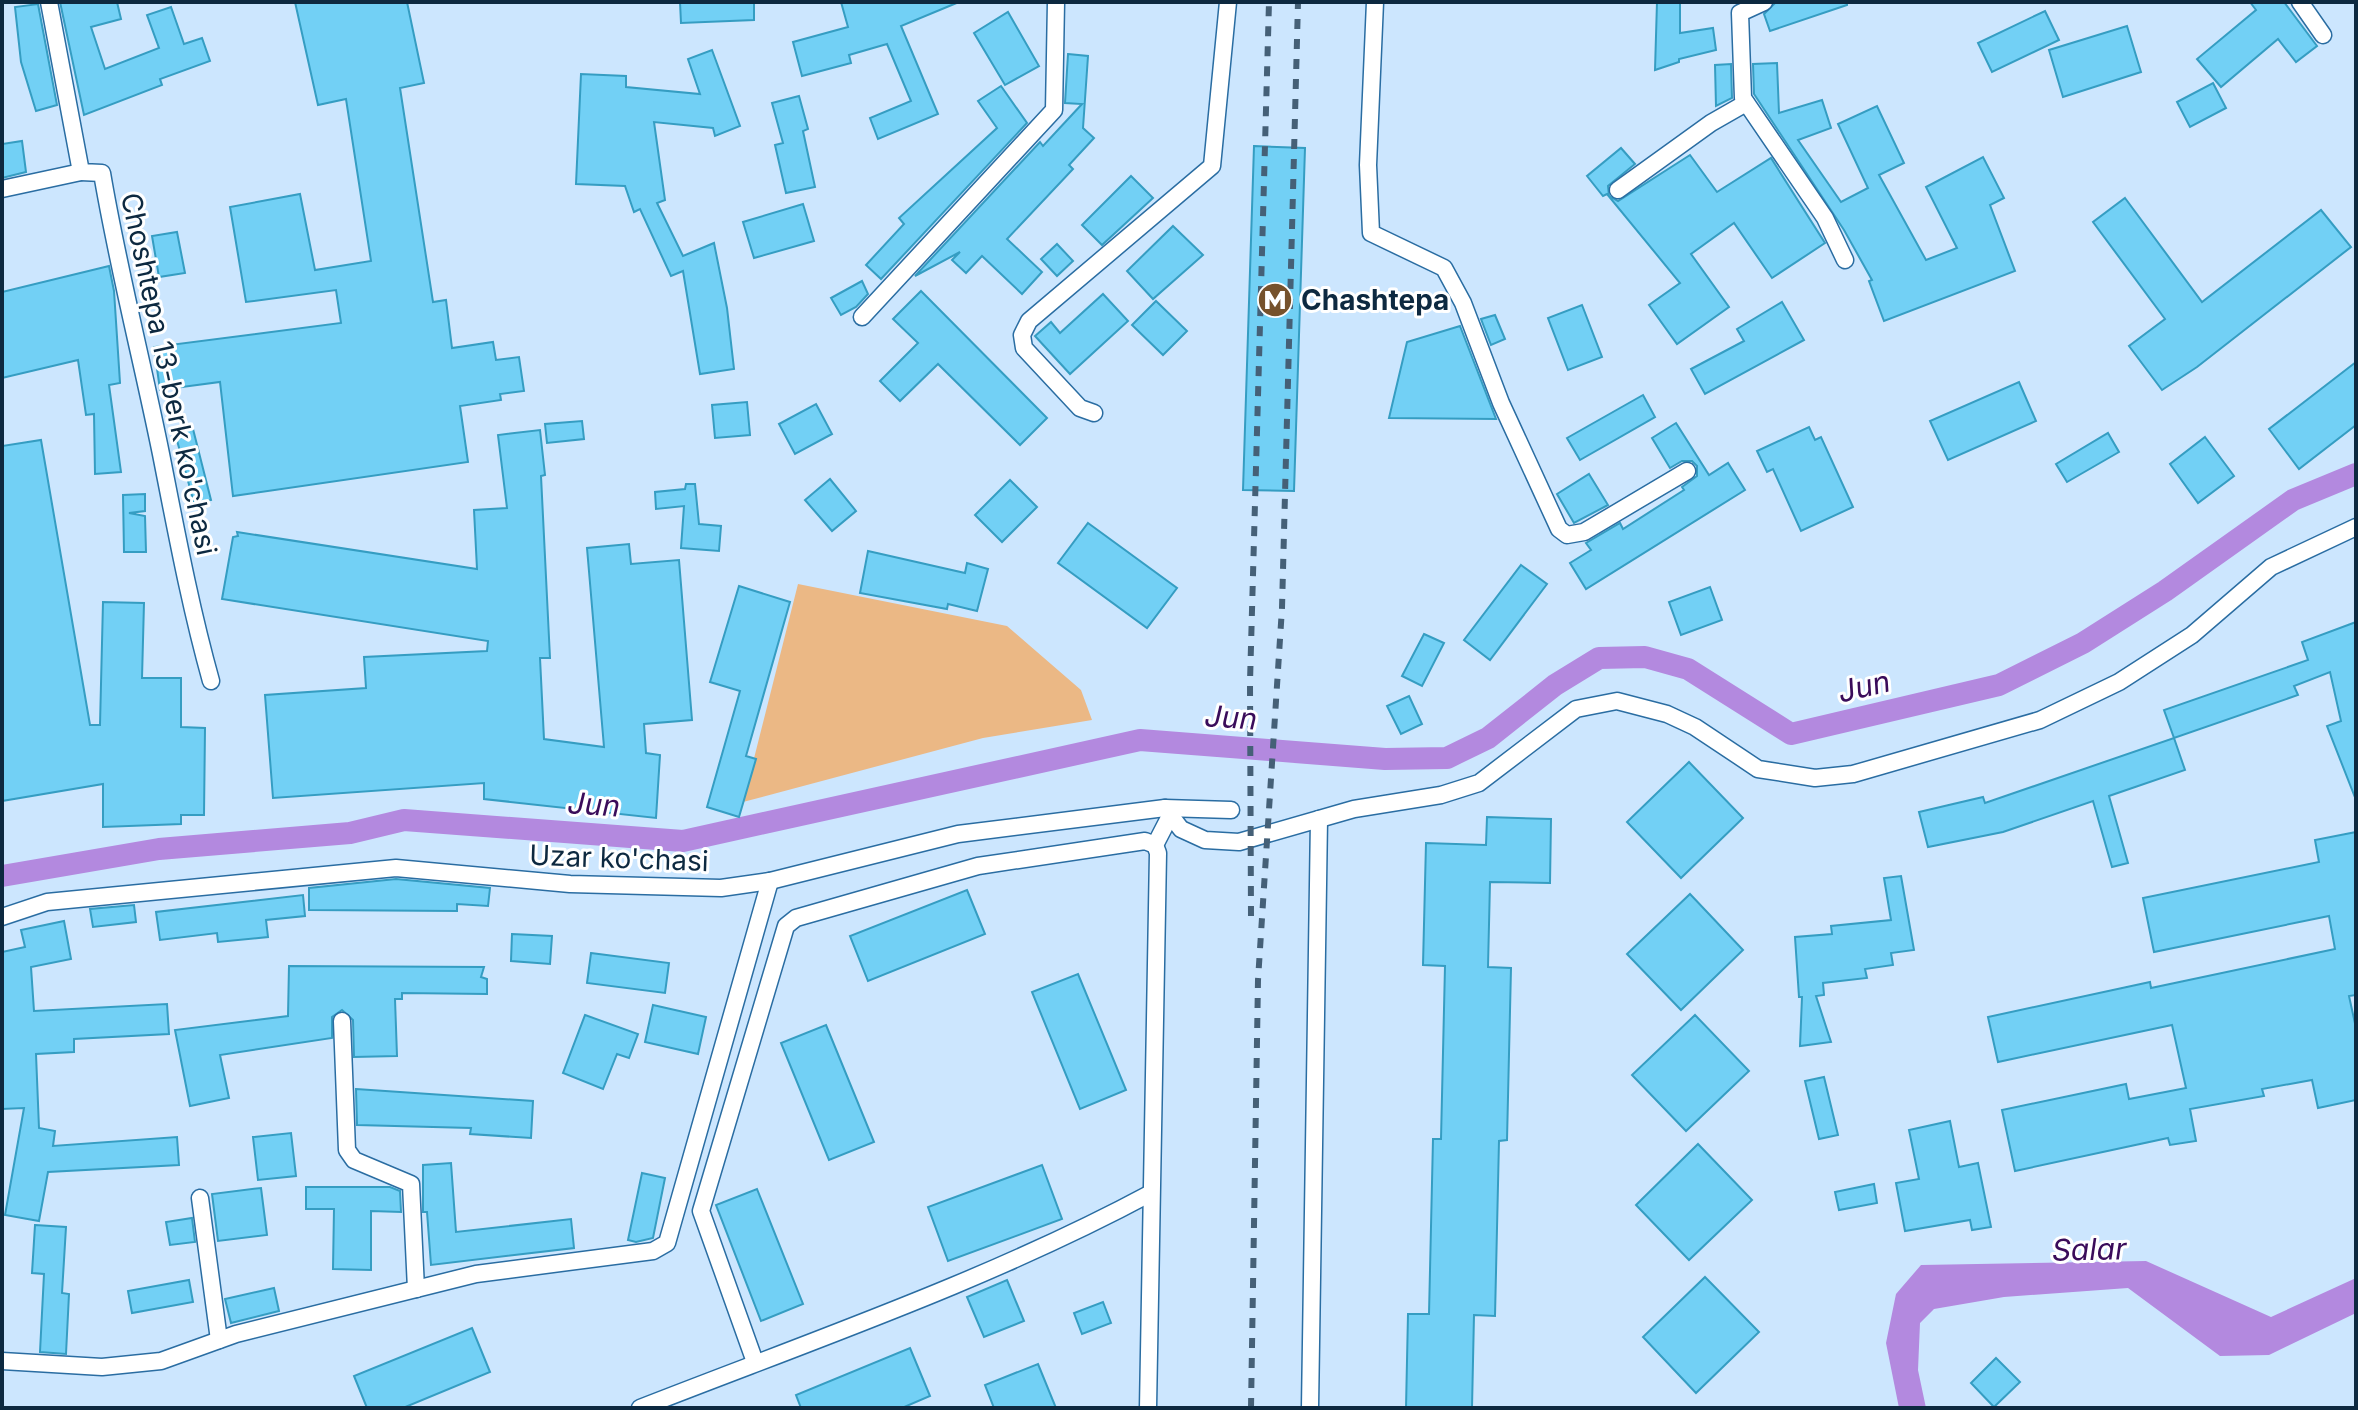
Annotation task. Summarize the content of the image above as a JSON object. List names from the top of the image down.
{
  "streets": {
    "street": ["Choshtepa 13-berk ko'chasi", "Uzar ko'chasi"]
  },
  "water": ["Jun", "Salar"],
  "places": {
    "metro station": ["Chashtepa"]
  }
}
